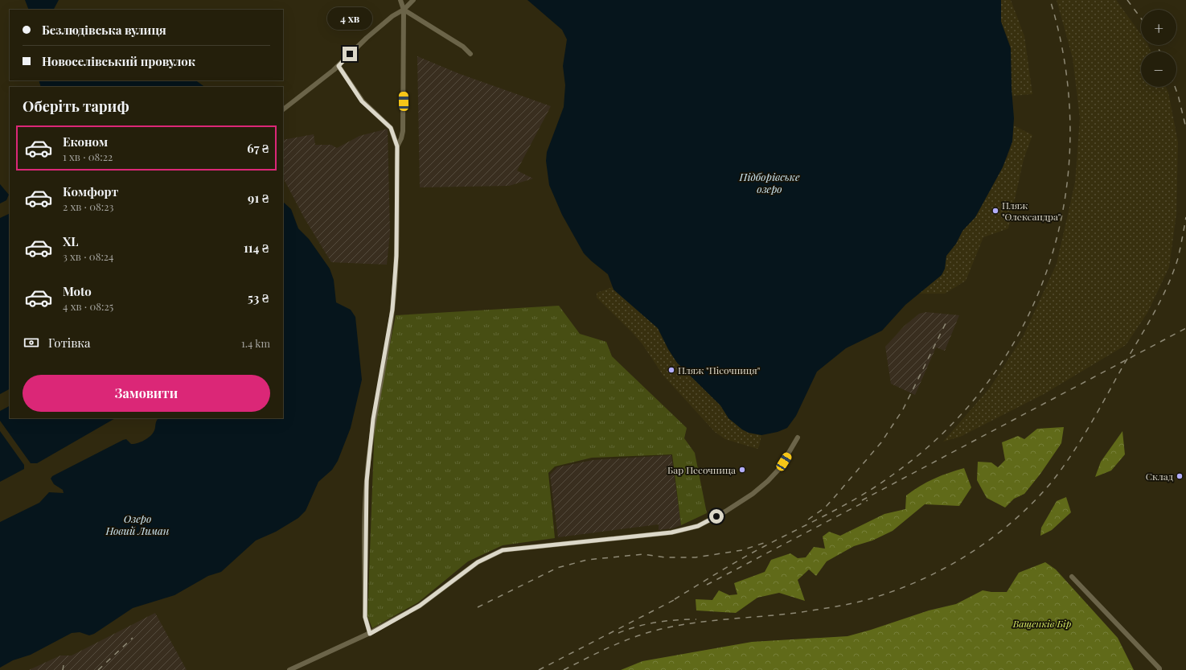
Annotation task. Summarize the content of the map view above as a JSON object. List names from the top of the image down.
{
  "water": ["Підборівське озеро", "Озеро Новий Лиман"],
  "parks": ["Ващенків Бір"],
  "places": [
    "Пляж \"Олександра\"",
    "Пляж \"Пісочниця\"",
    "Бар Песочница",
    "Склад"
  ],
  "page": {
    "bubble": "4 хв",
    "map_buttons": ["+", "−"],
    "banner": ["Безлюдівська вулиця", "Новоселівський провулок"],
    "heading": "Оберіть тариф",
    "list": [
      {
        "name": "Економ",
        "note": "1 хв · 08:22",
        "value": "67 ₴"
      },
      {
        "name": "Комфорт",
        "note": "2 хв · 08:23",
        "value": "91 ₴"
      },
      {
        "name": "XL",
        "note": "3 хв · 08:24",
        "value": "114 ₴"
      },
      {
        "name": "Moto",
        "note": "4 хв · 08:25",
        "value": "53 ₴"
      }
    ],
    "pay": ["Готівка", "1.4 km"],
    "buttons": "Замовити"
  }
}
